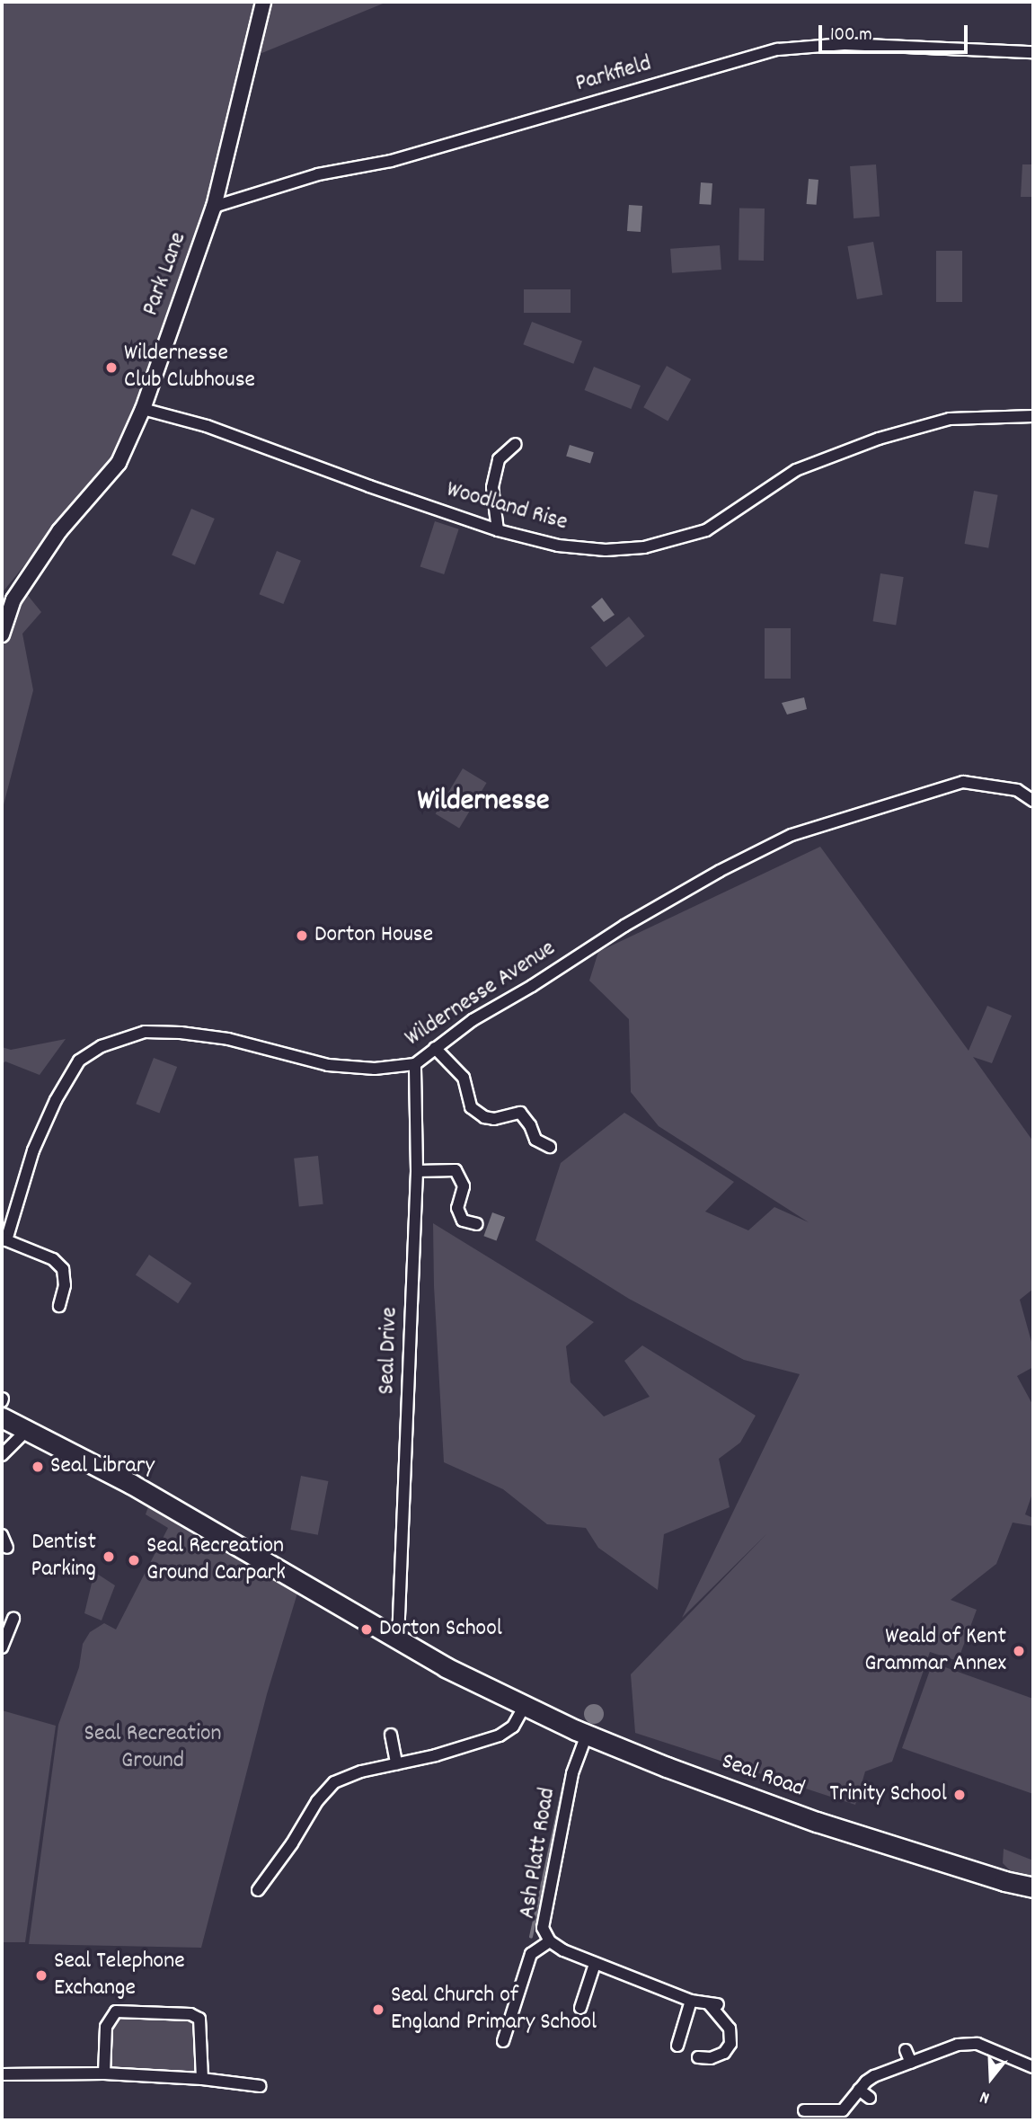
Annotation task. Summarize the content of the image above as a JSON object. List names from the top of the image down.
{
  "streets": {
    "highway": ["Seal Road"],
    "street": [
      "Parkfield",
      "Park Lane",
      "Woodland Rise",
      "Wildernesse Avenue",
      "Seal Drive",
      "Ash Platt Road"
    ]
  },
  "crossings": [
    ["Parkfield", "Park Lane"],
    ["Park Lane", "Woodland Rise"],
    ["Wildernesse Avenue", "Seal Drive"],
    ["Seal Drive", "Seal Road"],
    ["Seal Road", "Ash Platt Road"]
  ],
  "districts": ["Wildernesse"],
  "parks": ["Seal Recreation Ground"],
  "places": [
    "Wildernesse Club Clubhouse",
    "Dorton House",
    "Seal Library",
    "Dentist Parking",
    "Seal Recreation Ground Carpark",
    "Dorton School",
    "Weald of Kent Grammar Annex",
    "Trinity School",
    "Seal Telephone Exchange",
    "Seal Church of England Primary School"
  ],
  "scale_bar": "100 m",
  "north": "bottom"
}
